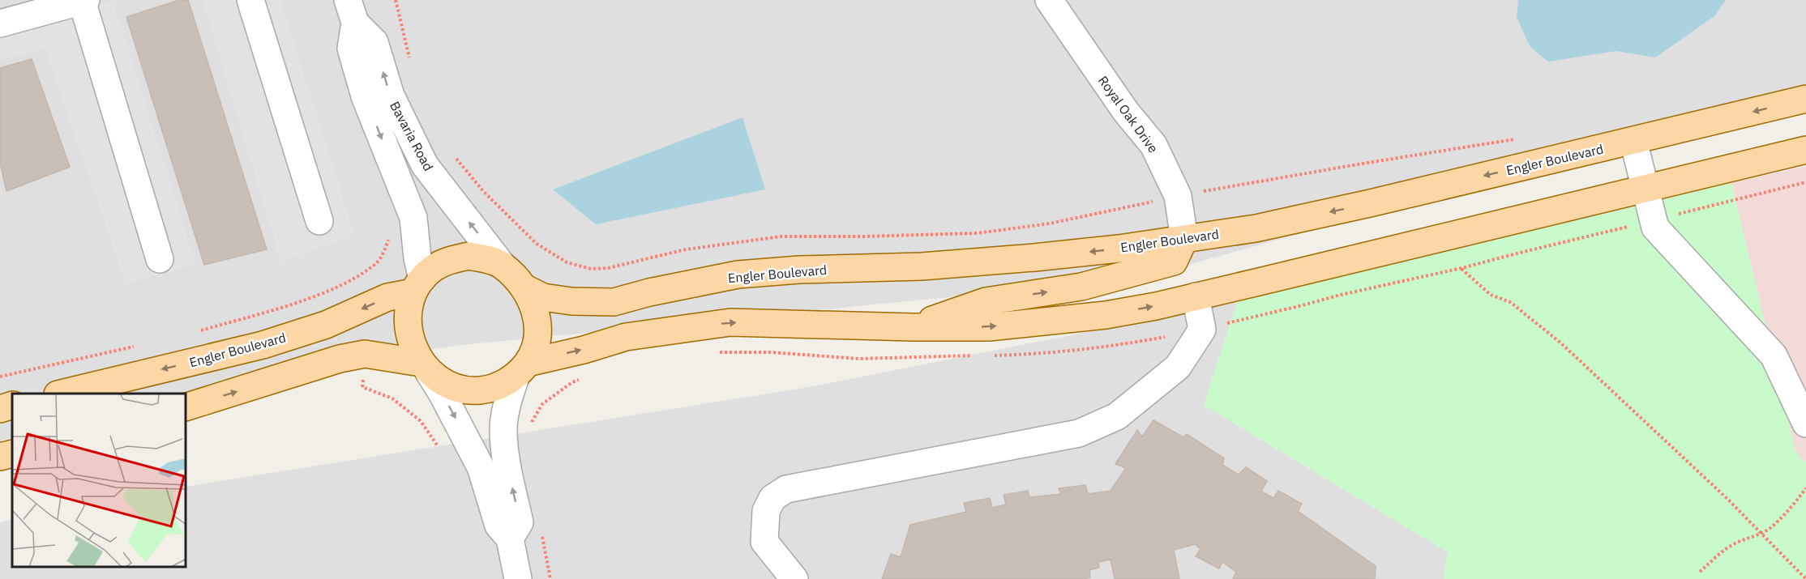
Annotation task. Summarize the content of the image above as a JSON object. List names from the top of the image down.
{
  "streets": {
    "main road": ["Engler Boulevard"],
    "street": ["Royal Oak Drive", "Bavaria Road"]
  },
  "crossings": [
    ["Royal Oak Drive", "Engler Boulevard"],
    ["Bavaria Road", "Engler Boulevard"]
  ]
}
